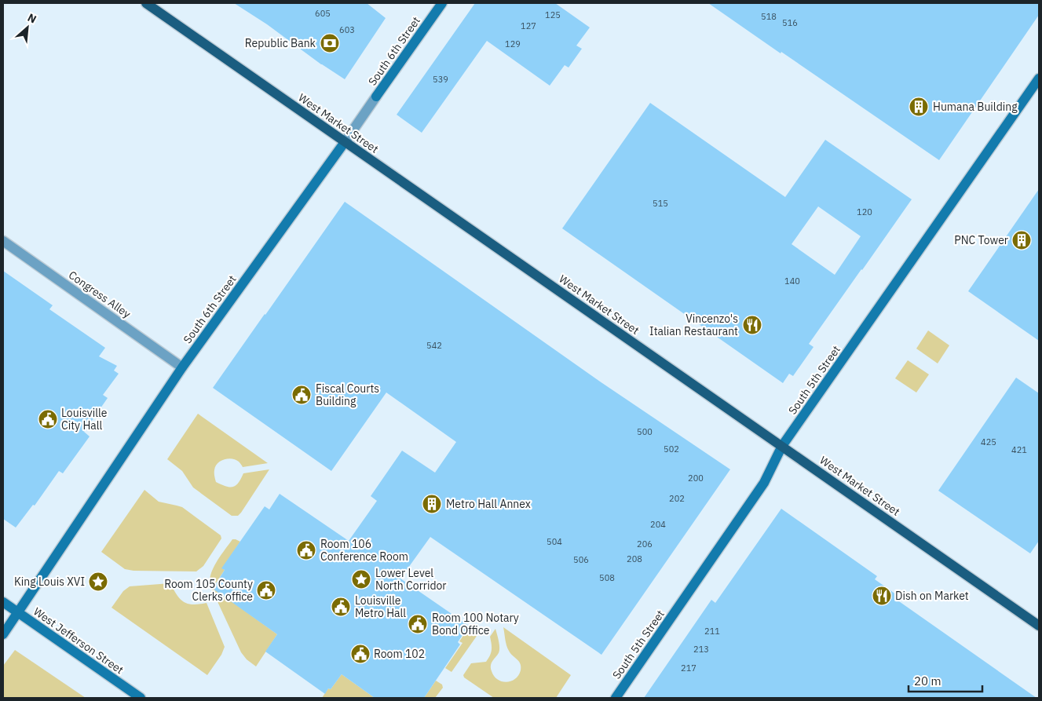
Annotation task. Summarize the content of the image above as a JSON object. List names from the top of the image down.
{
  "streets": {
    "main road": ["West Market Street"],
    "street": [
      "South 6th Street",
      "Congress Alley",
      "South 5th Street",
      "West Jefferson Street"
    ]
  },
  "crossings": [
    ["South 6th Street", "West Market Street"],
    ["South 6th Street", "Congress Alley"],
    ["South 6th Street", "West Jefferson Street"],
    ["West Market Street", "South 5th Street"]
  ],
  "places": {
    "bank": ["Republic Bank"],
    "building": ["Humana Building", "PNC Tower", "Metro Hall Annex"],
    "restaurant": ["Vincenzo's Italian Restaurant", "Dish on Market"],
    "public building": [
      "Fiscal Courts Building",
      "Louisville City Hall",
      "Room 106 Conference Room",
      "Room 105 County Clerks office",
      "Louisville Metro Hall",
      "Room 100 Notary Bond Office",
      "Room 102"
    ],
    "place": ["Lower Level North Corridor", "King Louis XVI"]
  },
  "house_numbers": [
    "605",
    "125",
    "518",
    "516",
    "127",
    "603",
    "129",
    "539",
    "515",
    "120",
    "140",
    "542",
    "500",
    "425",
    "502",
    "421",
    "200",
    "202",
    "204",
    "504",
    "206",
    "208",
    "506",
    "508",
    "211",
    "213",
    "217"
  ],
  "scale_bar": "20 m",
  "north": "top right"
}
